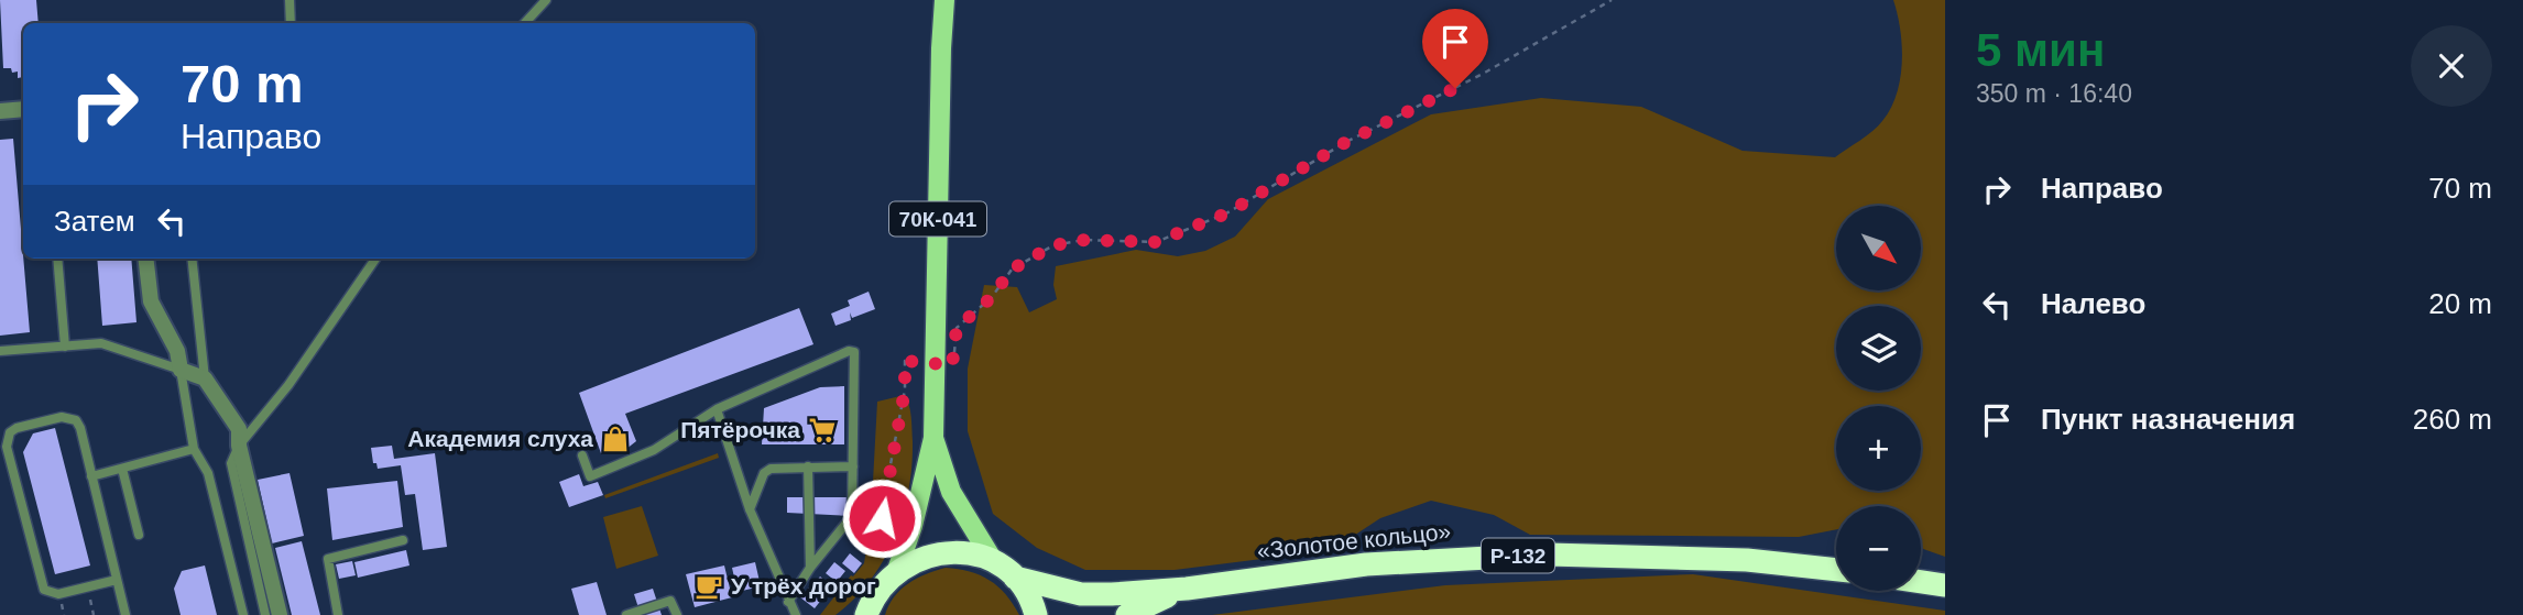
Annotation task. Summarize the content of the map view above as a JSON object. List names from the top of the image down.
{
  "streets": {
    "highway": ["«Золотое кольцо»", "Р-132"],
    "main road": ["70К-041"]
  },
  "crossings": [
    ["70К-041", "«Золотое кольцо»"]
  ],
  "places": {
    "supermarket": ["Пятёрочка"],
    "shop": ["Академия слуха"],
    "cafe": ["У трёх дорог"]
  },
  "north": "bottom right",
  "page": {
    "heading": ["5 мин", "350 m · 16:40"],
    "turn": ["70 m", "Направо"],
    "list": [
      {
        "name": "Направо",
        "value": "70 m"
      },
      {
        "name": "Налево",
        "value": "20 m"
      },
      {
        "name": "Пункт назначения",
        "value": "260 m"
      }
    ],
    "then": "Затем",
    "map_buttons": ["+", "−"]
  }
}
